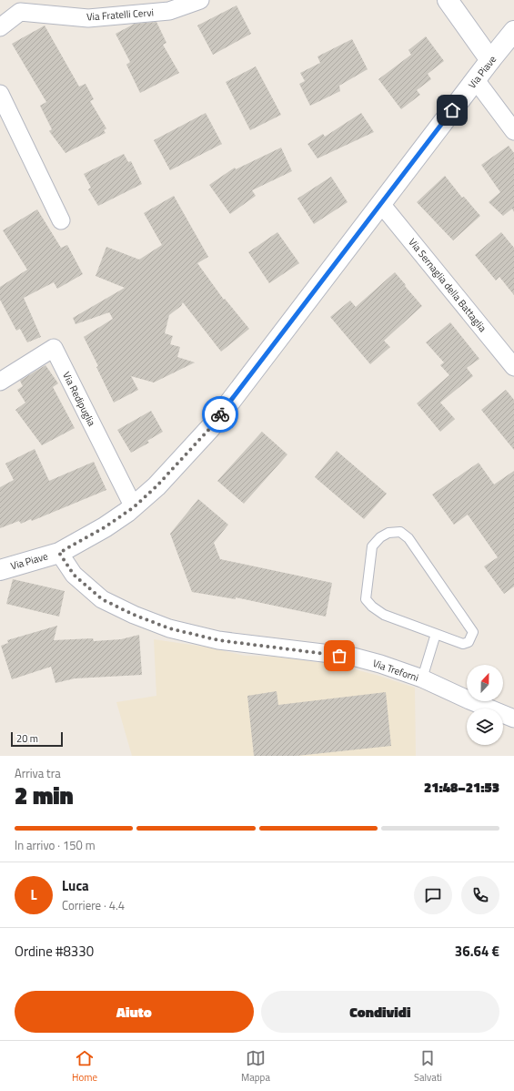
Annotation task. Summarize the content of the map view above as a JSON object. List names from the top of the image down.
{
  "streets": {
    "main road": ["Via Piave"],
    "street": [
      "Via Fratelli Cervi",
      "Via Sernaglia della Battaglia",
      "Via Redipuglia",
      "Via Treforni"
    ]
  },
  "crossings": [
    ["Via Piave", "Via Sernaglia della Battaglia"],
    ["Via Piave", "Via Redipuglia"],
    ["Via Piave", "Via Treforni"]
  ],
  "scale_bar": "20 m",
  "north": "top",
  "page": {
    "scale": "20 m",
    "heading": ["2 min", "Arriva tra", "21:48–21:53"],
    "panel": [
      "Luca",
      "Corriere · 4.4",
      "Ordine #8330",
      "36.64 €"
    ],
    "bar": "In arrivo · 150 m",
    "round": "L",
    "buttons": ["Aiuto", "Condividi"],
    "tabs": ["Home", "Mappa", "Salvati"]
  }
}
